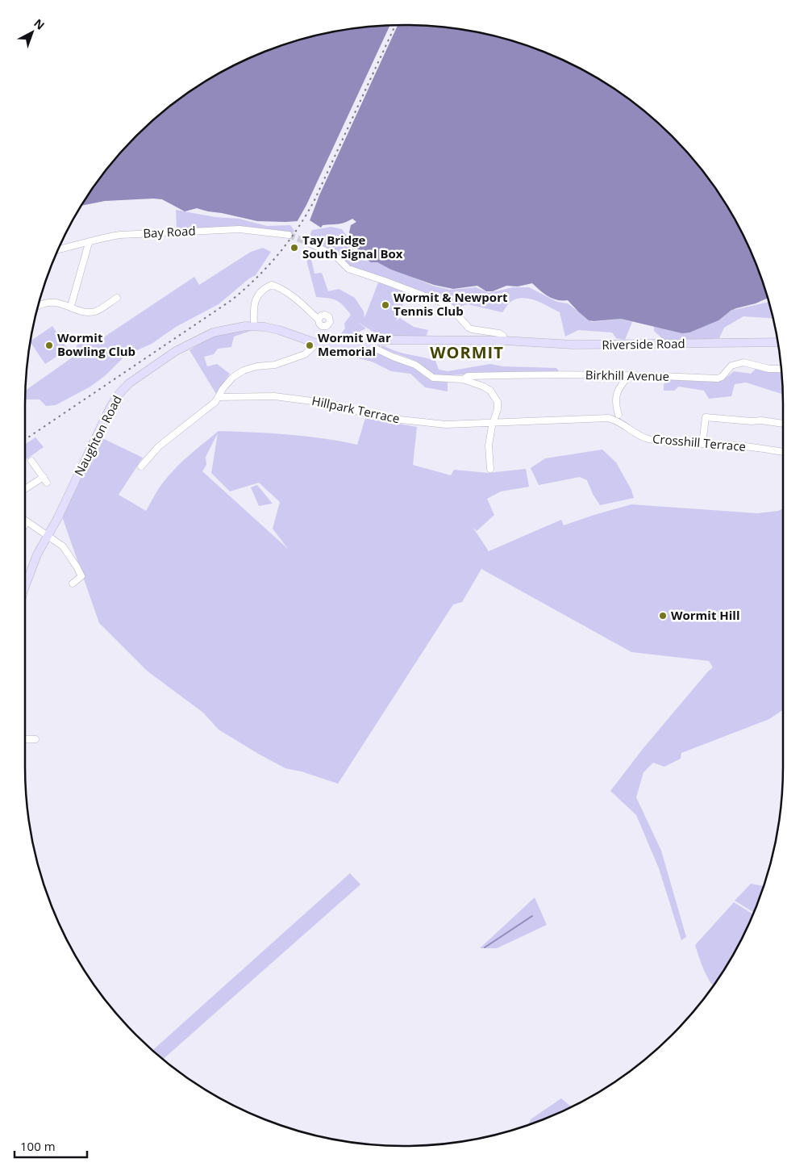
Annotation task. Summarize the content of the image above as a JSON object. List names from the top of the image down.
{
  "streets": {
    "main road": ["Riverside Road", "Naughton Road"],
    "street": [
      "Bay Road",
      "Birkhill Avenue",
      "Hillpark Terrace",
      "Crosshill Terrace"
    ]
  },
  "crossings": [
    ["Riverside Road", "Naughton Road"],
    ["Hillpark Terrace", "Crosshill Terrace"]
  ],
  "districts": ["WORMIT"],
  "places": [
    "Tay Bridge South Signal Box",
    "Wormit & Newport Tennis Club",
    "Wormit Bowling Club",
    "Wormit War Memorial",
    "Wormit Hill"
  ],
  "scale_bar": "100 m",
  "north": "top right"
}
